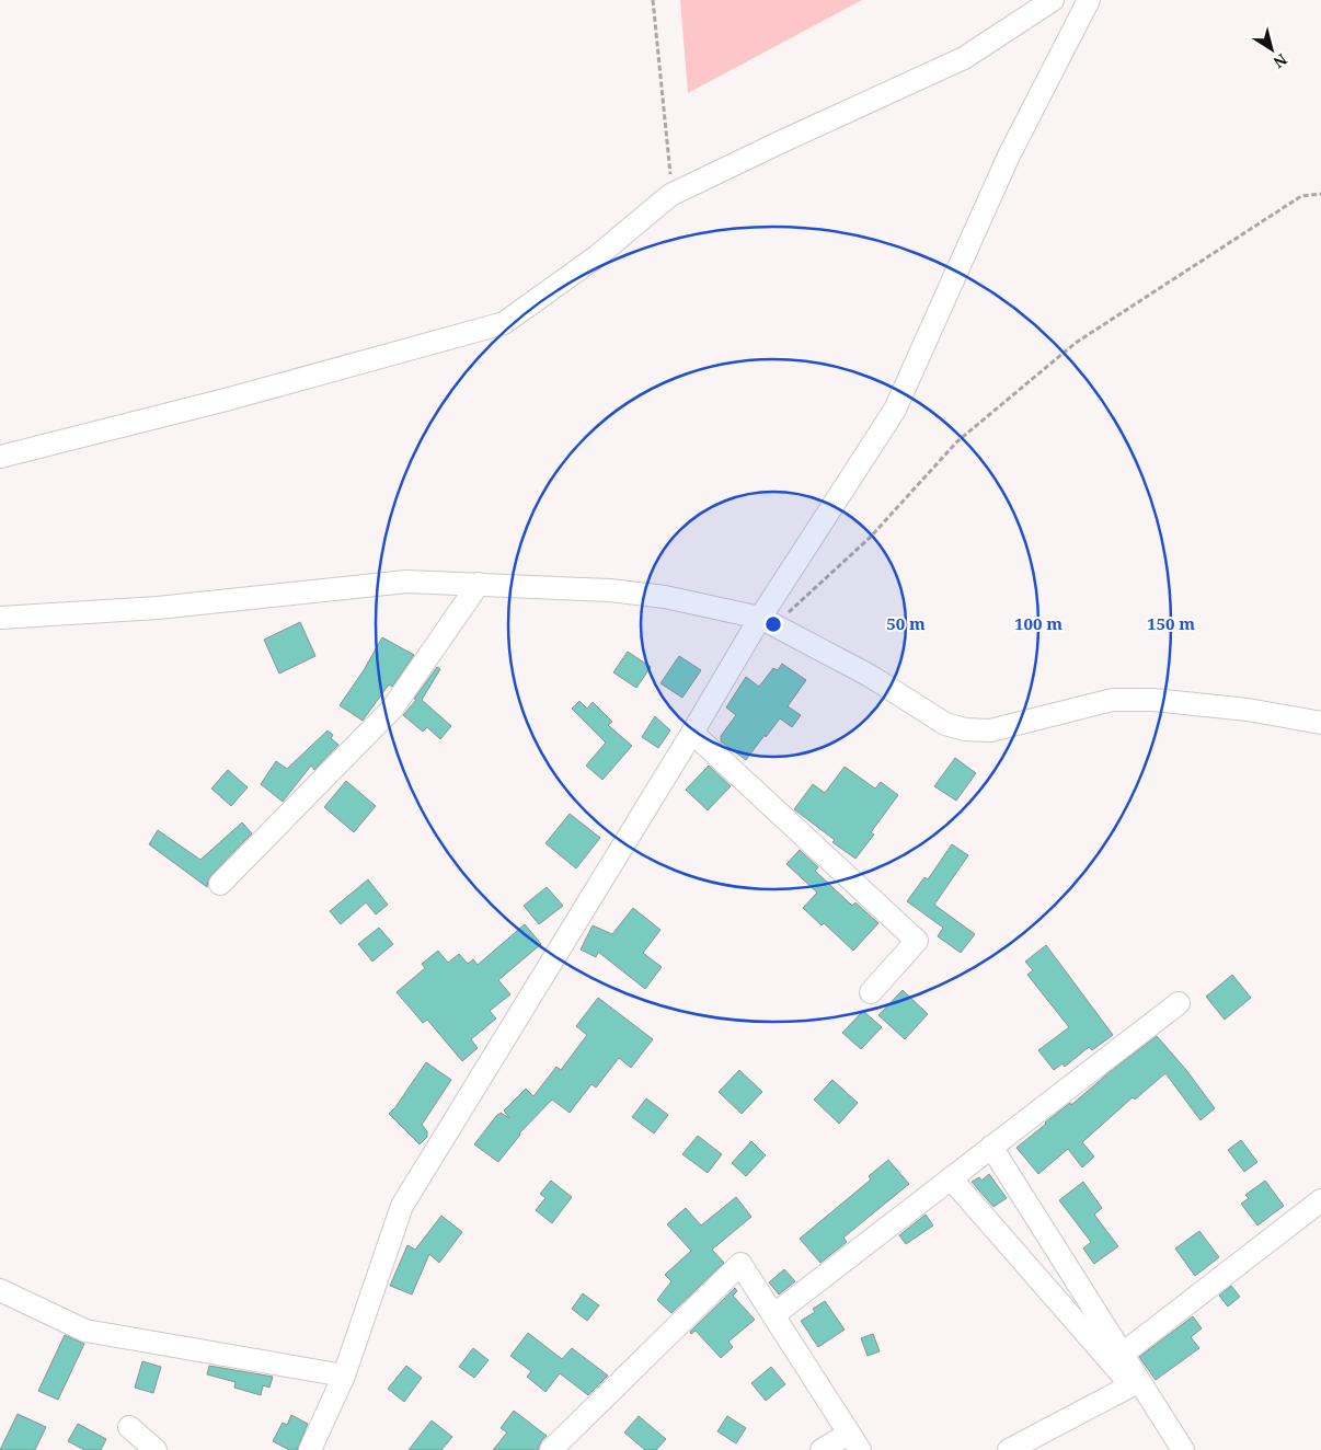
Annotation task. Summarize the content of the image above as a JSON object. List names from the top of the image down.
{
  "north": "bottom right",
  "rings": ["50 m", "100 m", "150 m"]
}
